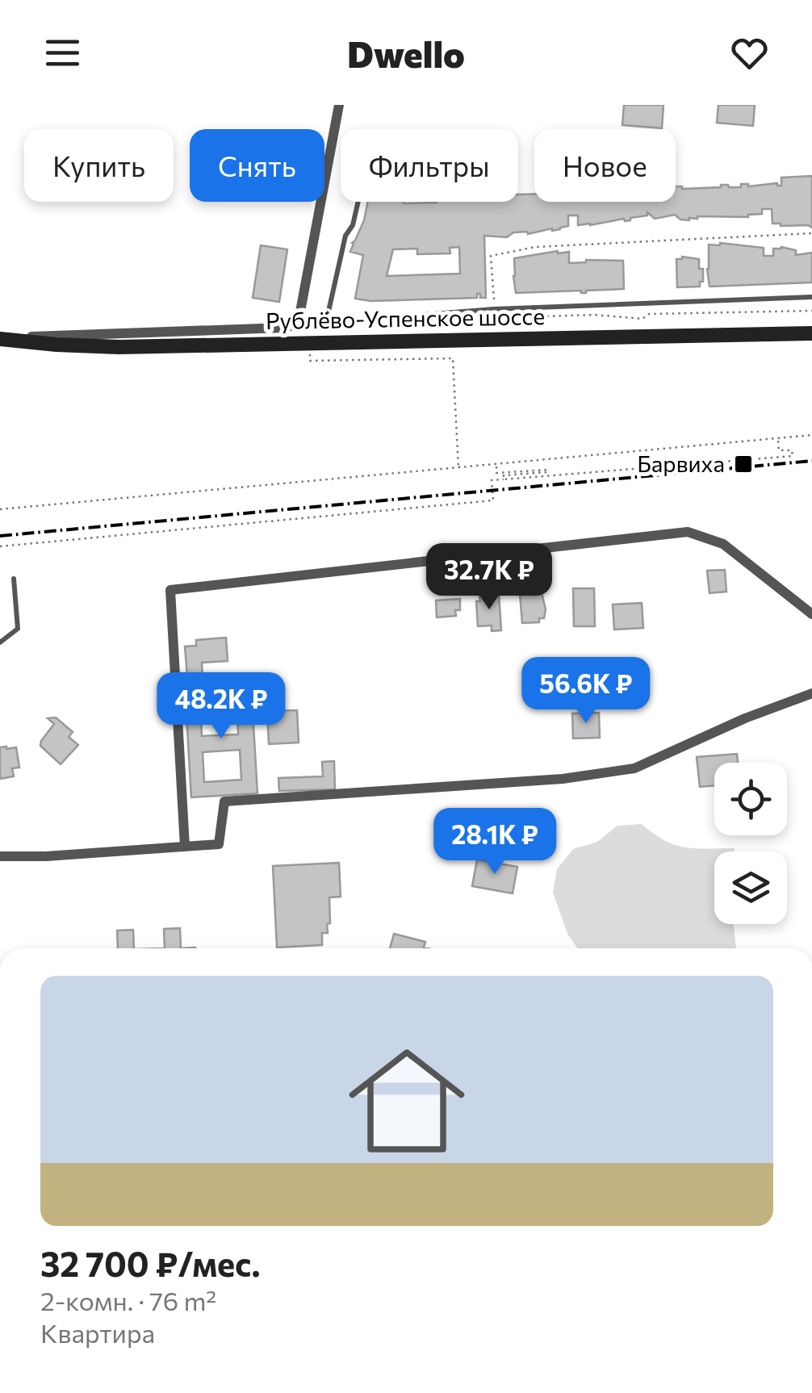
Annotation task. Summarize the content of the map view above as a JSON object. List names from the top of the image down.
{
  "streets": {
    "main road": ["Рублёво-Успенское шоссе"]
  },
  "places": {
    "transit": ["Барвиха"]
  },
  "page": {
    "header": "Dwello",
    "chip": [
      "Купить",
      "Снять",
      "Фильтры",
      "Новое"
    ],
    "price": [
      "32.7K ₽",
      "56.6K ₽",
      "48.2K ₽",
      "28.1K ₽"
    ],
    "list": [
      {
        "name": "32 700 ₽/мес.",
        "note": "2-комн. · 76 m² · Квартира"
      }
    ]
  }
}
